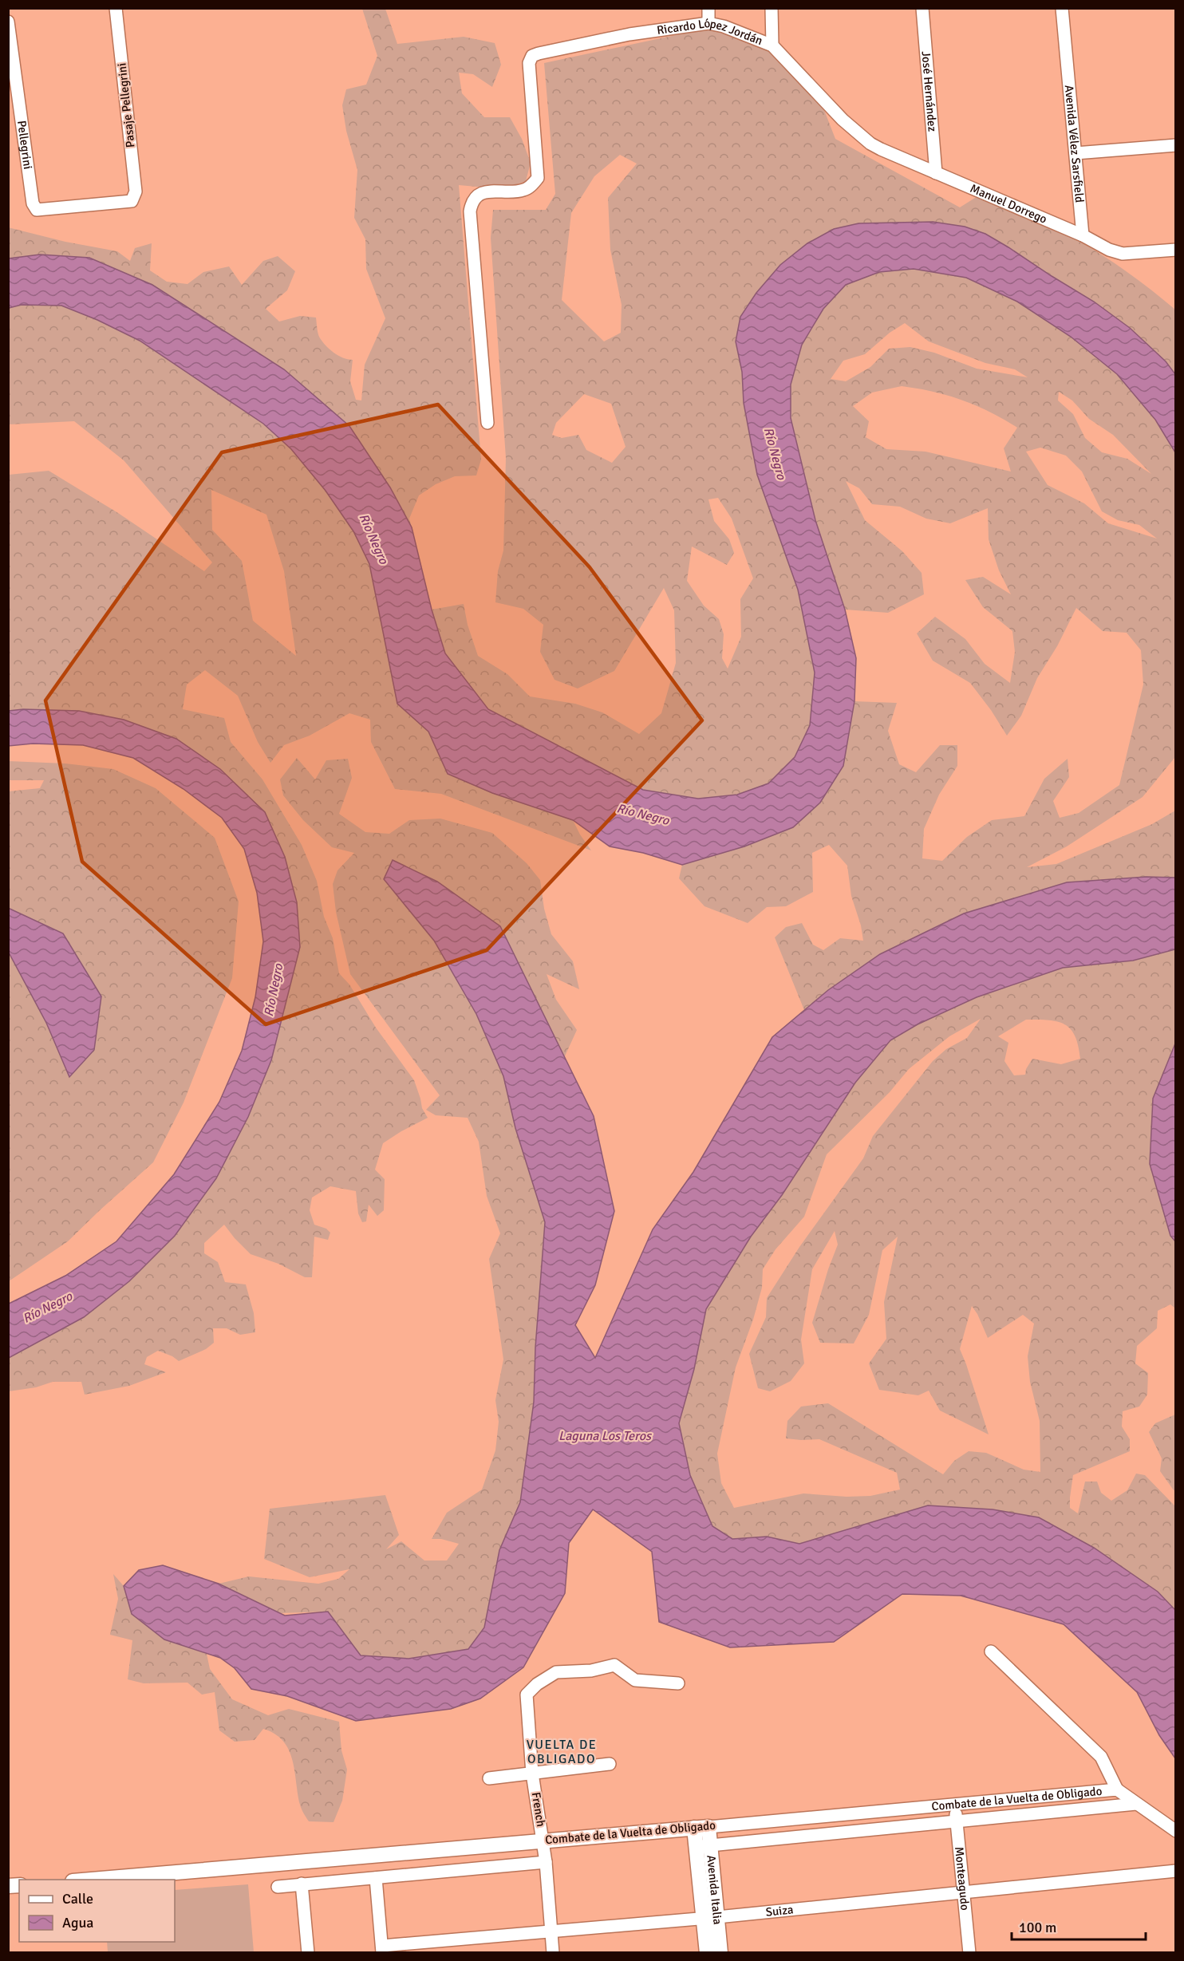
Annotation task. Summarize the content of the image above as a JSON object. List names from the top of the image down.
{
  "streets": {
    "main road": ["Combate de la Vuelta de Obligado", "Avenida Italia"],
    "street": [
      "Ricardo López Jordán",
      "José Hernández",
      "Pasaje Pellegrini",
      "Avenida Vélez Sarsfield",
      "Pellegrini",
      "Manuel Dorrego",
      "French",
      "Monteagudo",
      "Suiza"
    ]
  },
  "crossings": [
    ["Ricardo López Jordán", "José Hernández"],
    ["Ricardo López Jordán", "Manuel Dorrego"],
    ["José Hernández", "Manuel Dorrego"],
    ["Pasaje Pellegrini", "Pellegrini"],
    ["Avenida Vélez Sarsfield", "Manuel Dorrego"],
    ["Combate de la Vuelta de Obligado", "French"],
    ["Combate de la Vuelta de Obligado", "Monteagudo"],
    ["Combate de la Vuelta de Obligado", "Avenida Italia"],
    ["French", "Suiza"],
    ["Monteagudo", "Suiza"],
    ["Avenida Italia", "Suiza"]
  ],
  "districts": ["VUELTA DE OBLIGADO"],
  "water": ["Río Negro", "Laguna Los Teros"],
  "legend": ["Calle", "Agua"],
  "scale_bar": "100 m"
}
